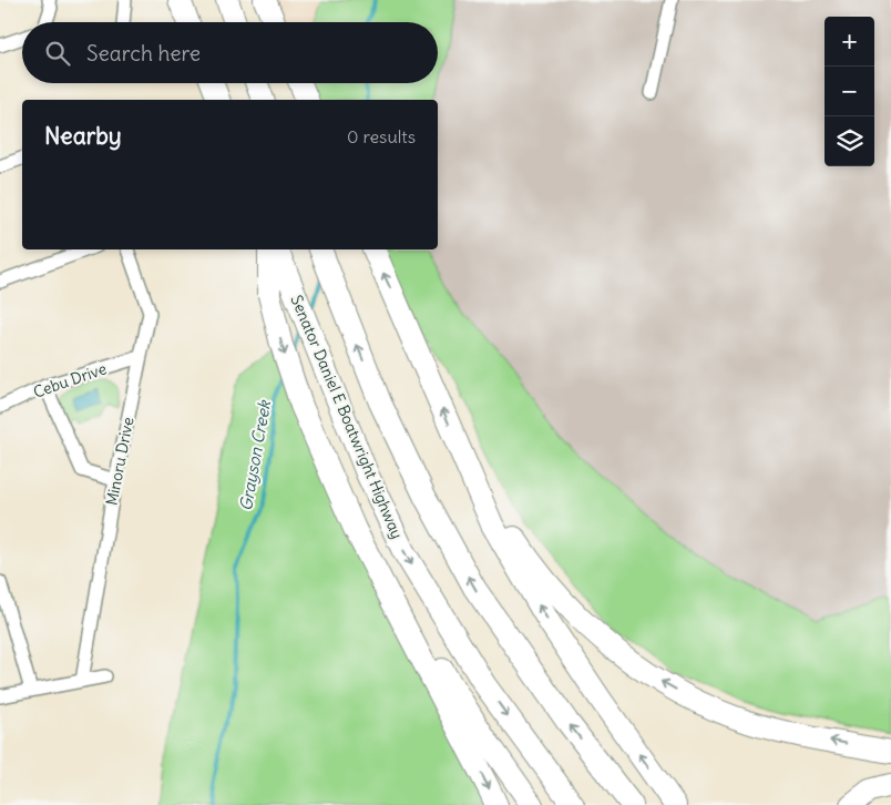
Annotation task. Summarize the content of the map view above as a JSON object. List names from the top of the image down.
{
  "streets": {
    "highway": ["Senator Daniel E Boatwright Highway"],
    "street": ["Cebu Drive", "Minoru Drive"]
  },
  "crossings": [
    ["Cebu Drive", "Minoru Drive"]
  ],
  "water": ["Grayson Creek"],
  "page": {
    "map_buttons": ["+", "−"],
    "search": "Search here",
    "heading": ["Nearby", "0 results"]
  }
}
